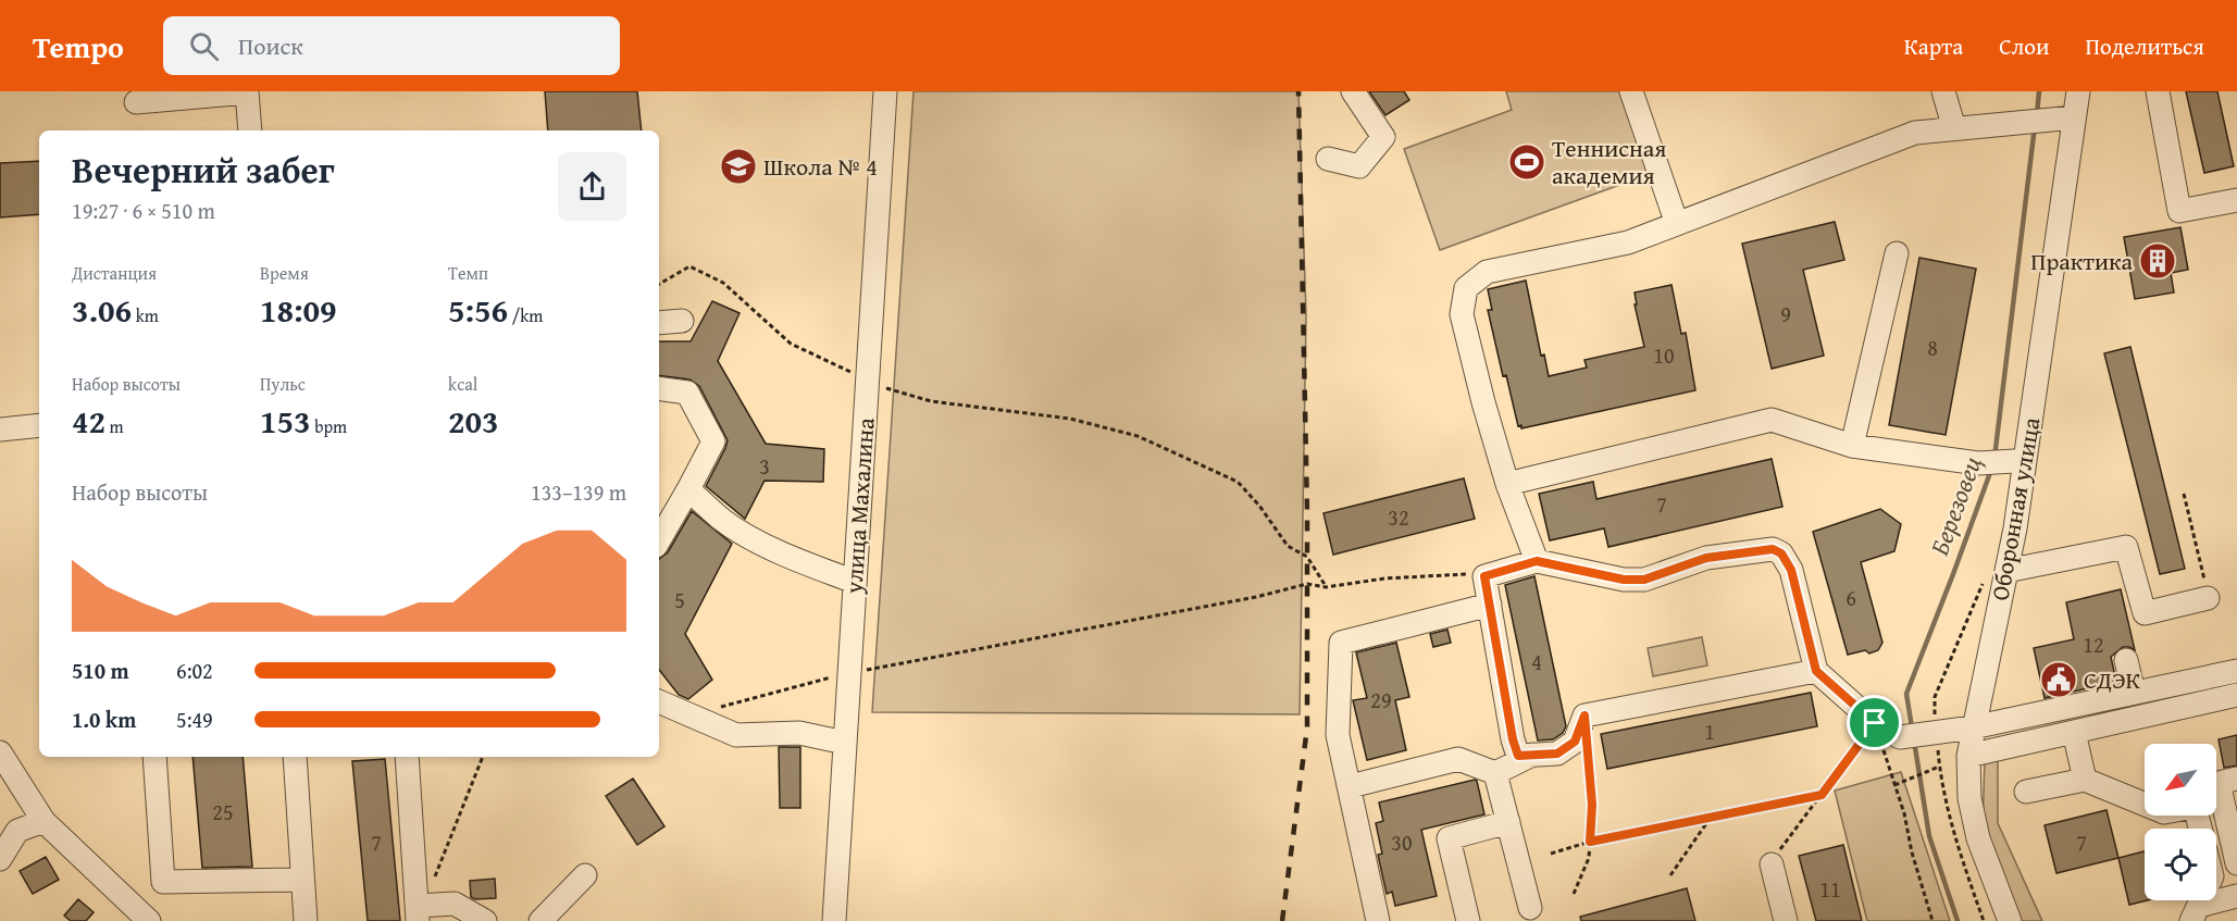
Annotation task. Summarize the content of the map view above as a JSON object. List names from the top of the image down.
{
  "streets": {
    "street": ["улица Махалина", "Оборонная улица"]
  },
  "water": ["Березовец"],
  "places": {
    "sports": ["Теннисная академия"],
    "school or university": ["Школа № 4"],
    "building": ["Практика"],
    "public building": ["СДЭК"]
  },
  "house_numbers": [
    "9",
    "8",
    "10",
    "3",
    "7",
    "32",
    "6",
    "5",
    "12",
    "4",
    "29",
    "1",
    "25",
    "7",
    "30",
    "7",
    "11"
  ],
  "north": "bottom left",
  "page": {
    "header": "Tempo",
    "search": "Поиск",
    "nav": ["Карта", "Слои", "Поделиться"],
    "heading": ["Вечерний забег", "19:27 · 6 × 510 m"],
    "stats": [
      ["Дистанция", "3.06 km"],
      ["Время", "18:09"],
      ["Темп", "5:56 /km"],
      ["Набор высоты", "42 m"],
      ["Пульс", "153 bpm"],
      ["kcal", "203"]
    ],
    "chart": ["Набор высоты", "133–139 m"],
    "list": [
      {
        "name": "510 m",
        "note": "6:02"
      },
      {
        "name": "1.0 km",
        "note": "5:49"
      }
    ]
  }
}
